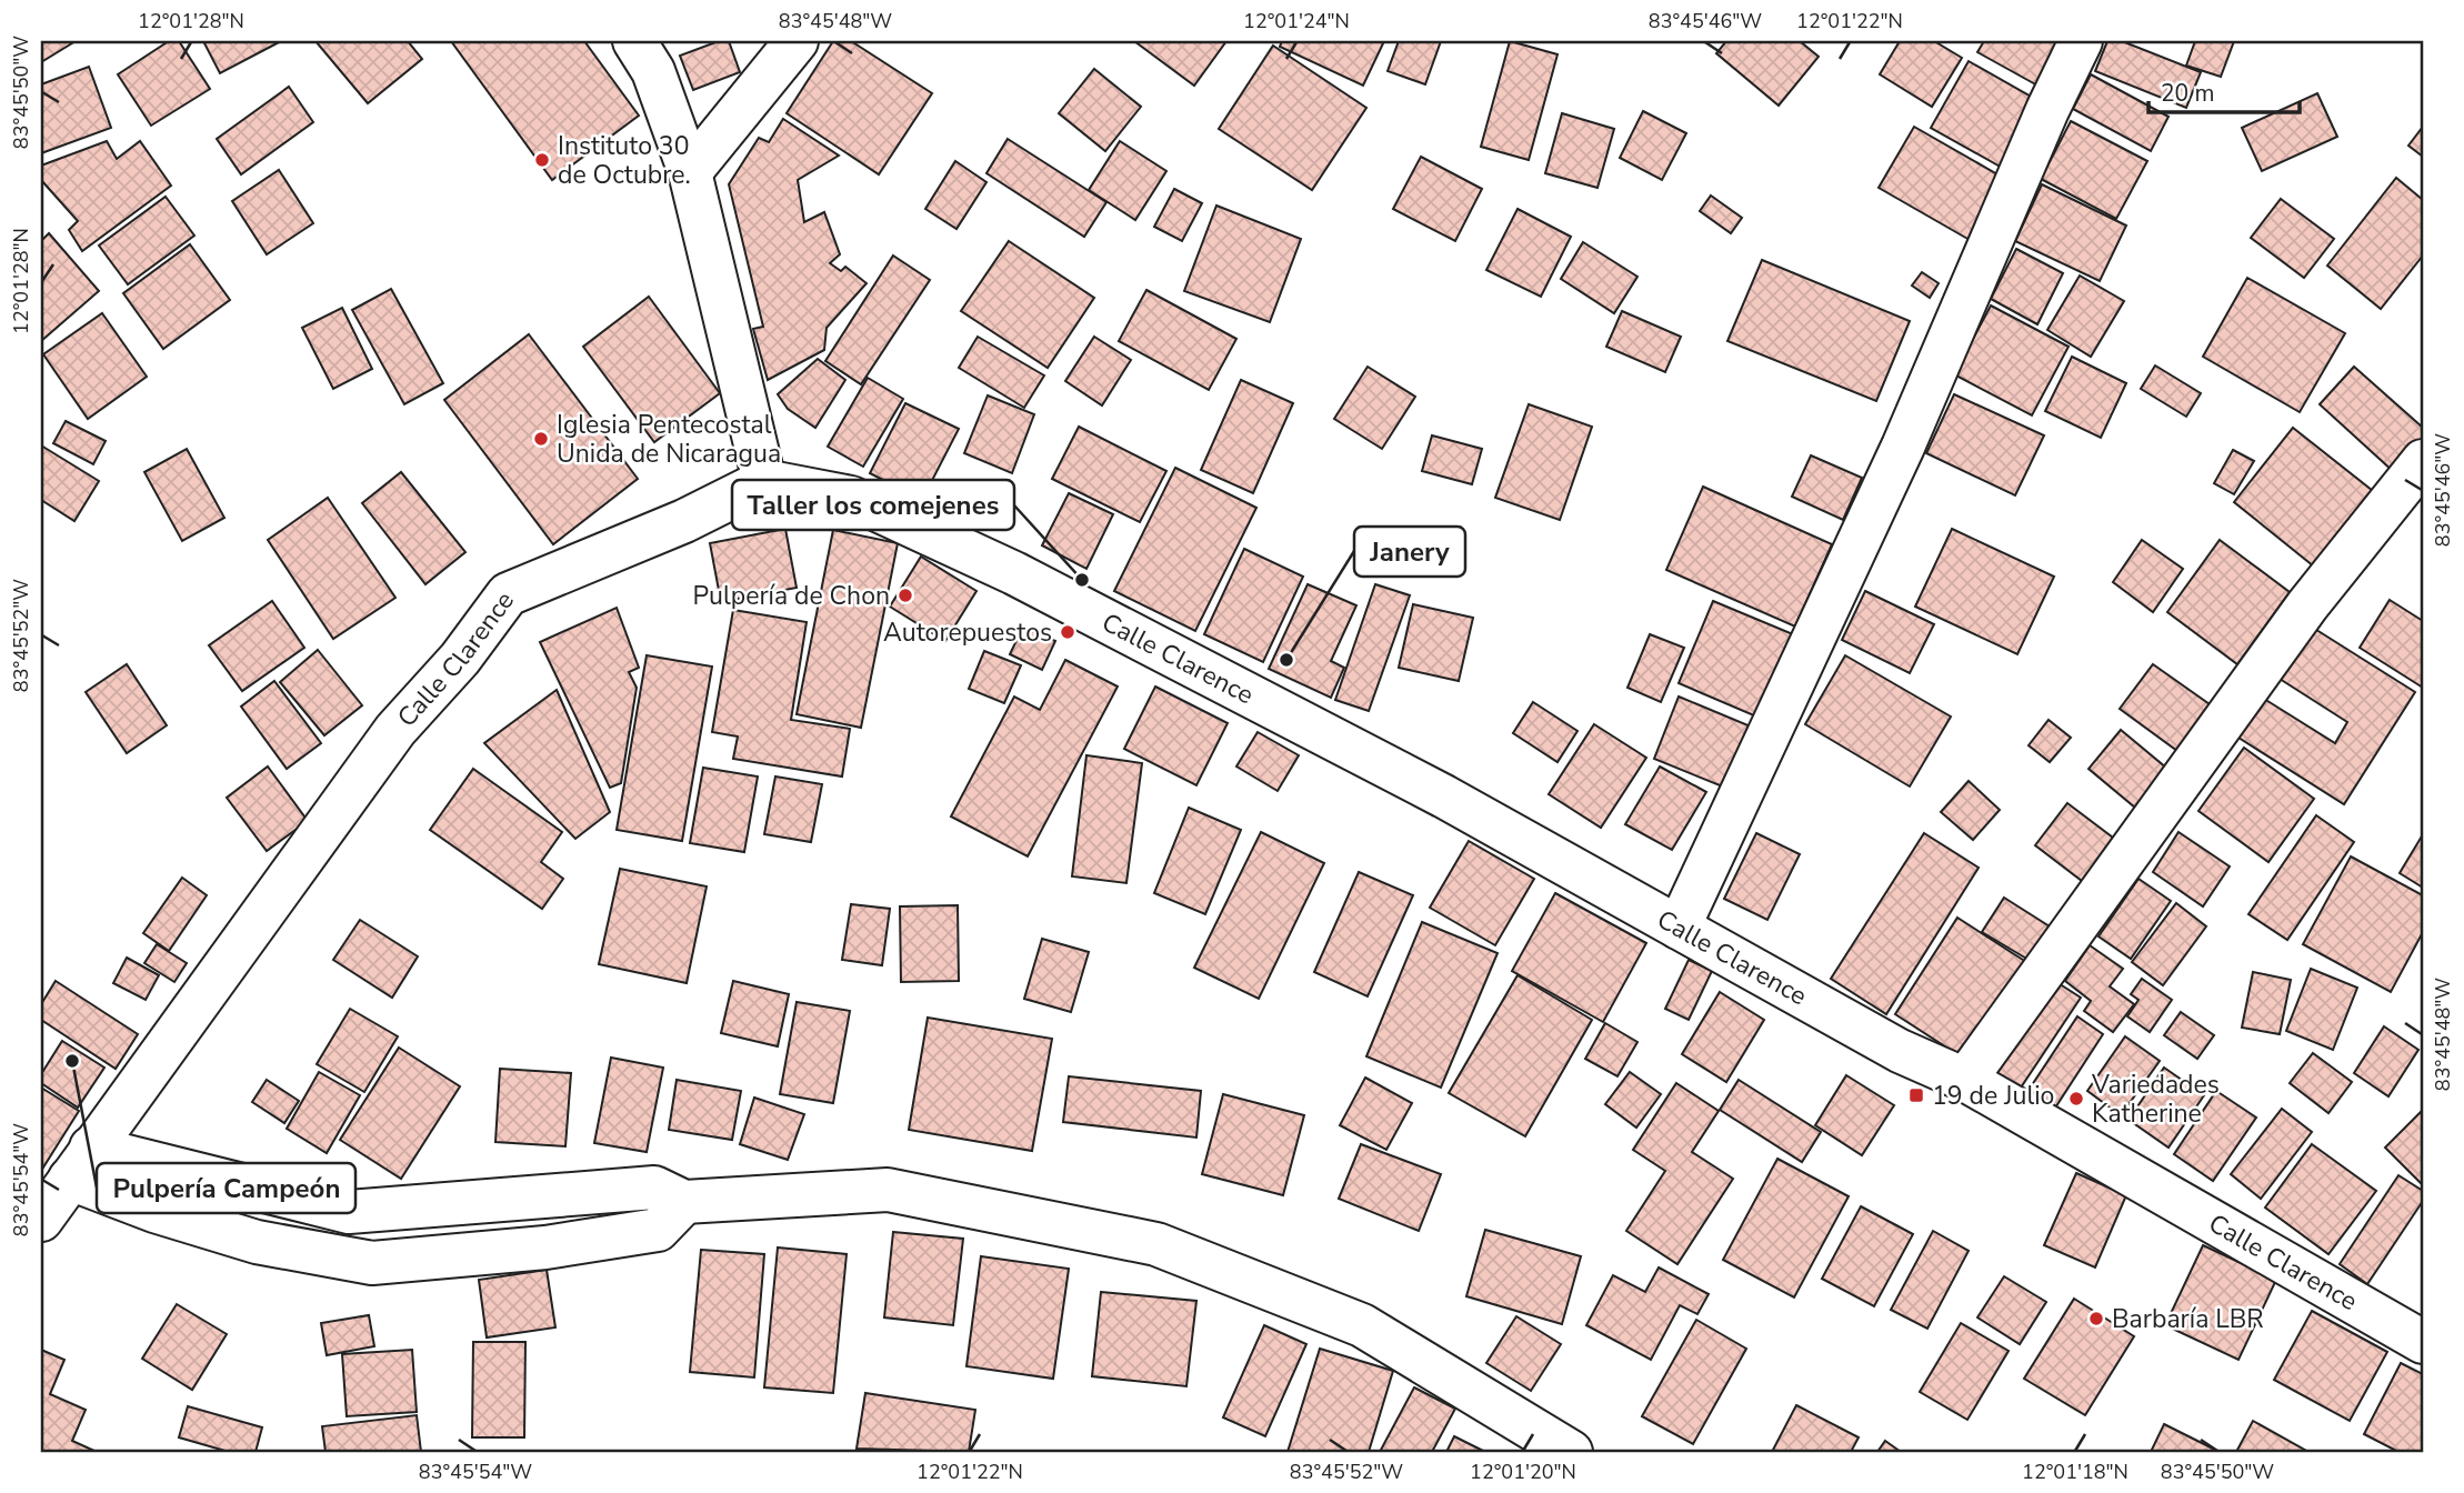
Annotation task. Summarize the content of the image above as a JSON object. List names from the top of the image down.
{
  "streets": {
    "street": ["Calle Clarence"]
  },
  "places": {
    "other": [
      "Instituto 30 de Octubre.",
      "Iglesia Pentecostal Unida de Nicaragua",
      "Taller los comejenes",
      "Pulpería de Chon",
      "Autorepuestos",
      "Janery",
      "Pulpería Campeón",
      "Variedades Katherine",
      "Barbaría LBR"
    ],
    "transit": ["19 de Julio"]
  },
  "scale_bar": "20 m",
  "coordinates": [
    "12°01'28\"N",
    "83°45'48\"W",
    "12°01'24\"N",
    "83°45'46\"W",
    "12°01'22\"N",
    "83°45'50\"W",
    "83°45'52\"W",
    "83°45'54\"W",
    "12°01'20\"N",
    "12°01'18\"N"
  ]
}
